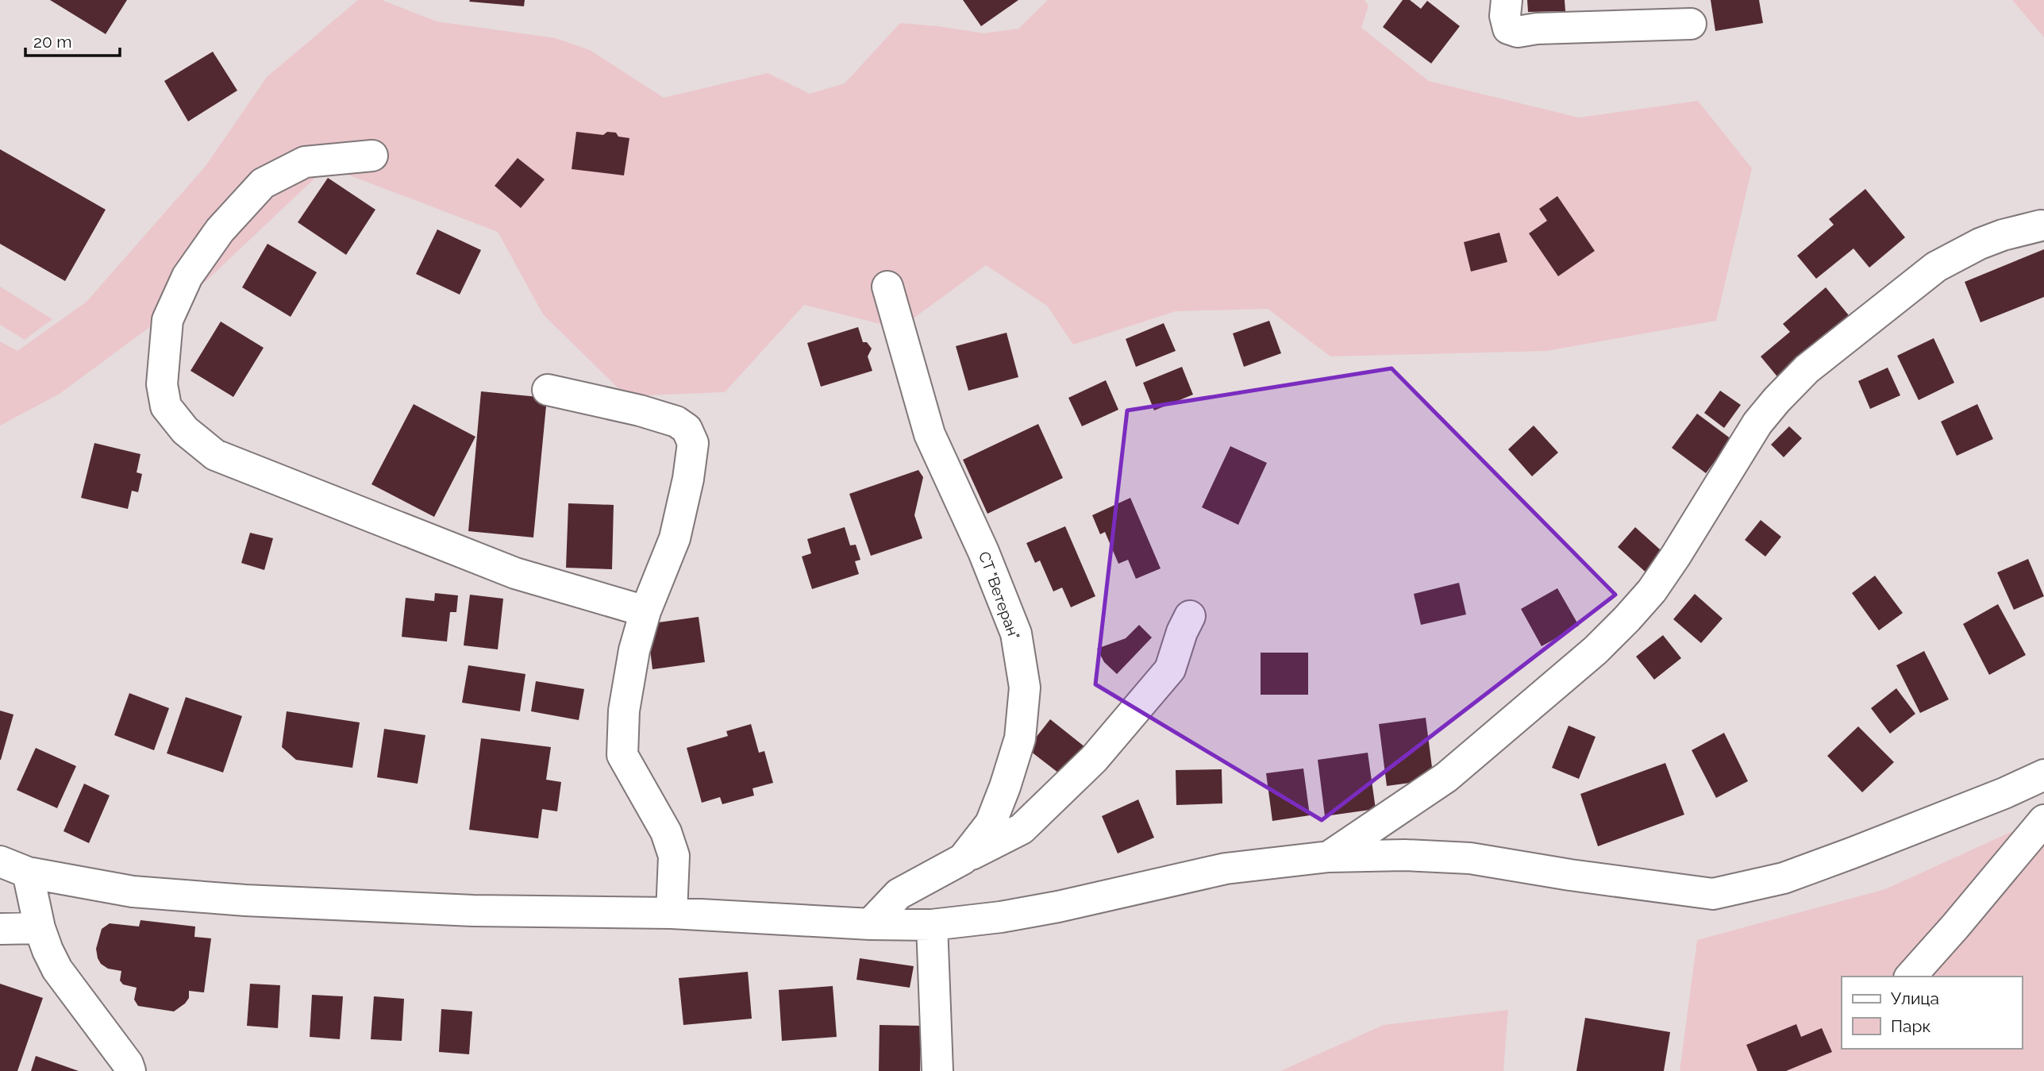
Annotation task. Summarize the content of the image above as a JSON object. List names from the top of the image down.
{
  "streets": {
    "street": ["СТ \"Ветеран\""]
  },
  "legend": ["Улица", "Парк"],
  "scale_bar": "20 m"
}
